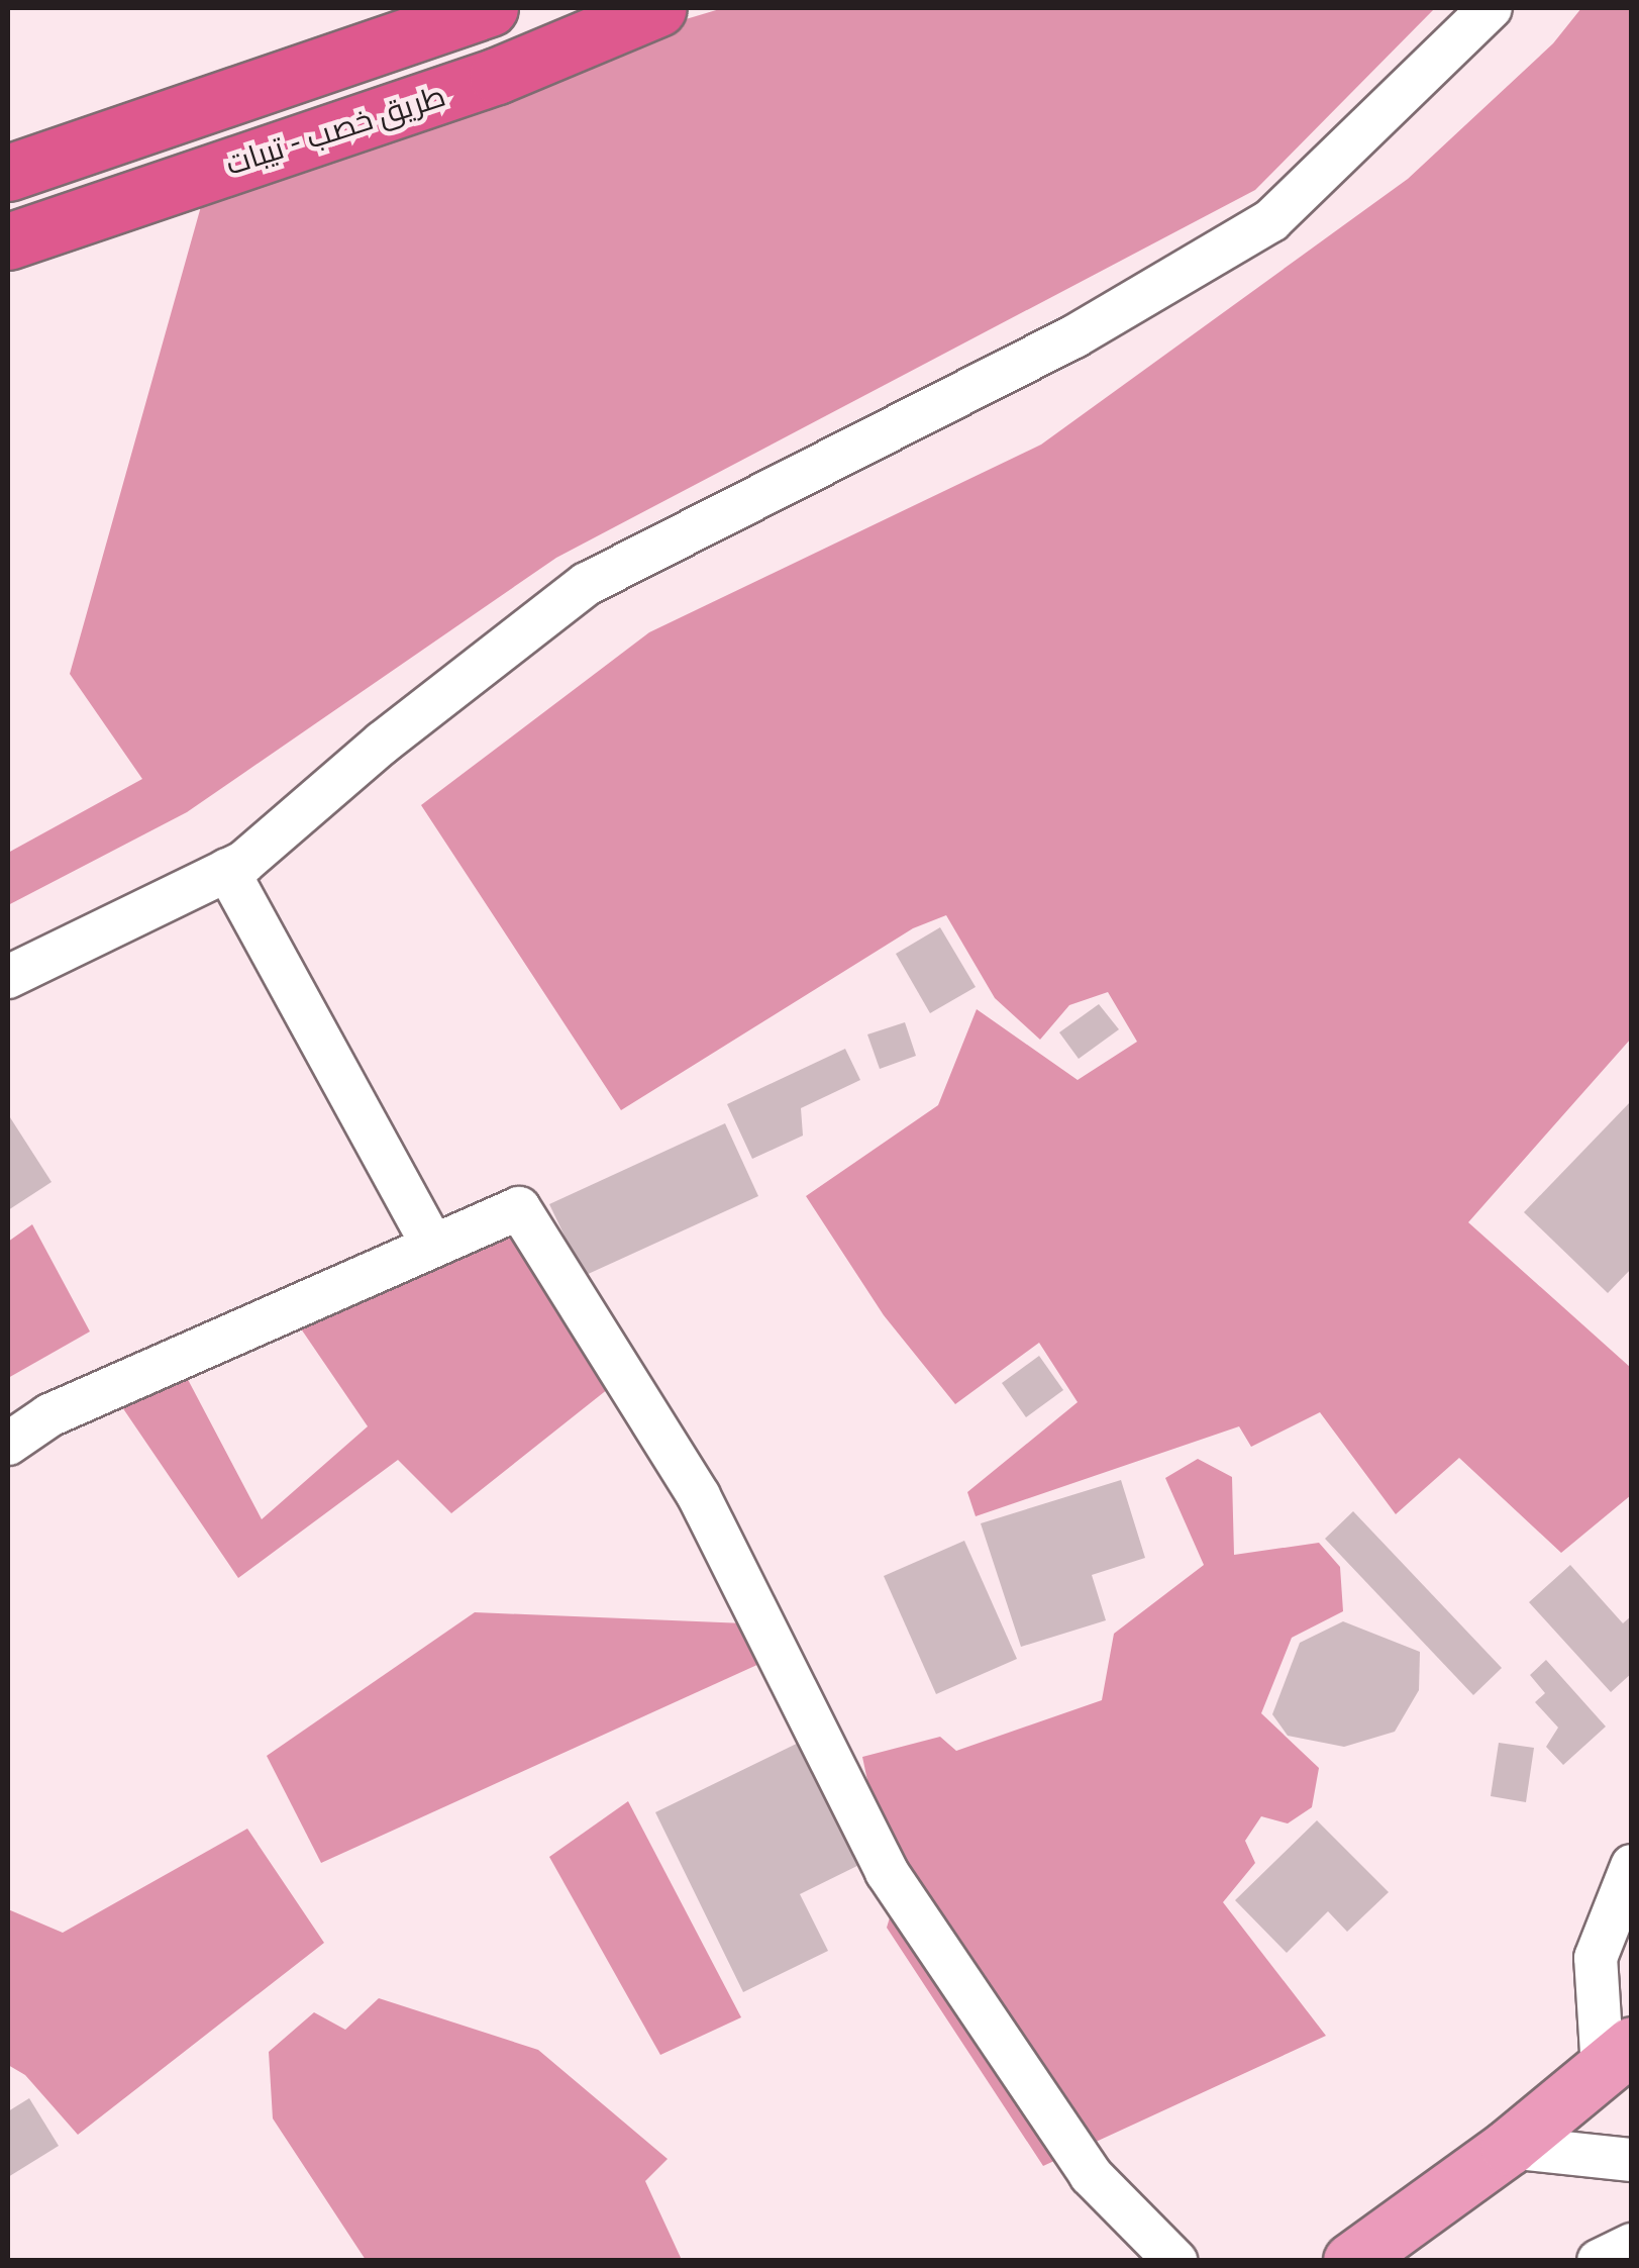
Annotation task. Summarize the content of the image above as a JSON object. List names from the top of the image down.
{
  "streets": {
    "highway": ["طريق خصب - تيبات"]
  }
}
